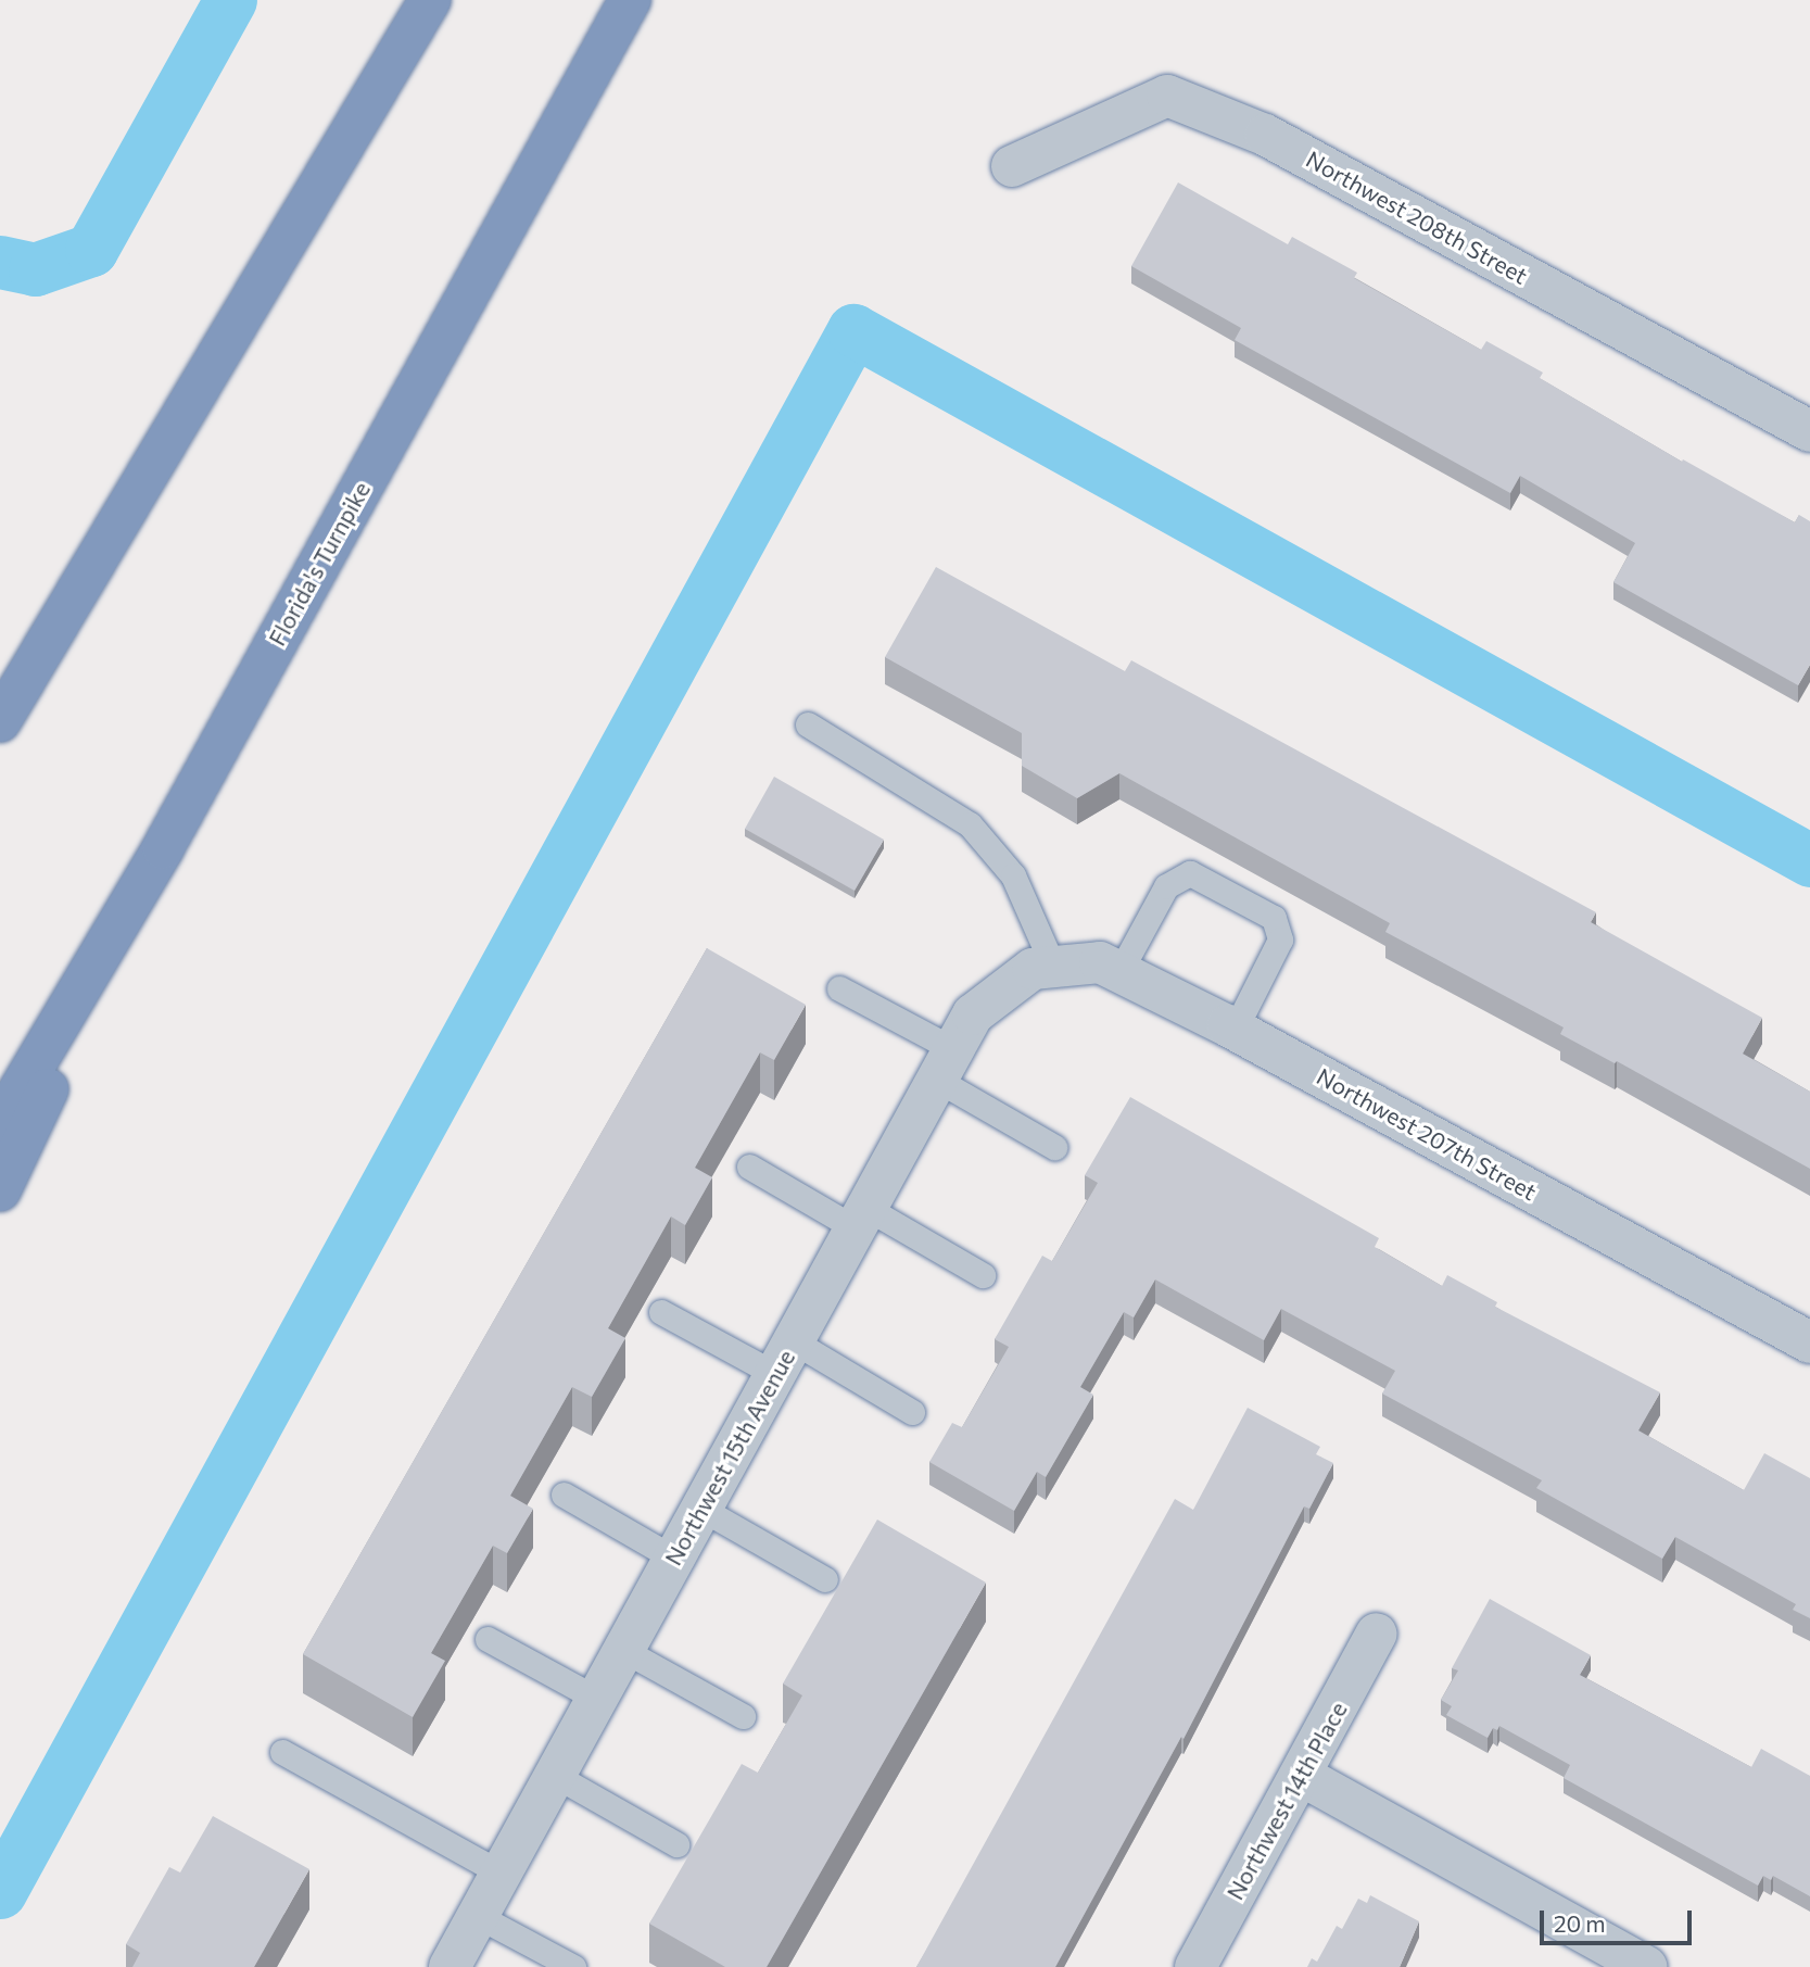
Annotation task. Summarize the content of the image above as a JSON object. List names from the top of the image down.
{
  "streets": {
    "highway": ["Florida's Turnpike"],
    "street": [
      "Northwest 208th Street",
      "Northwest 207th Street",
      "Northwest 15th Avenue",
      "Northwest 14th Place"
    ]
  },
  "crossings": [
    ["Northwest 207th Street", "Northwest 15th Avenue"]
  ],
  "scale_bar": "20 m"
}
